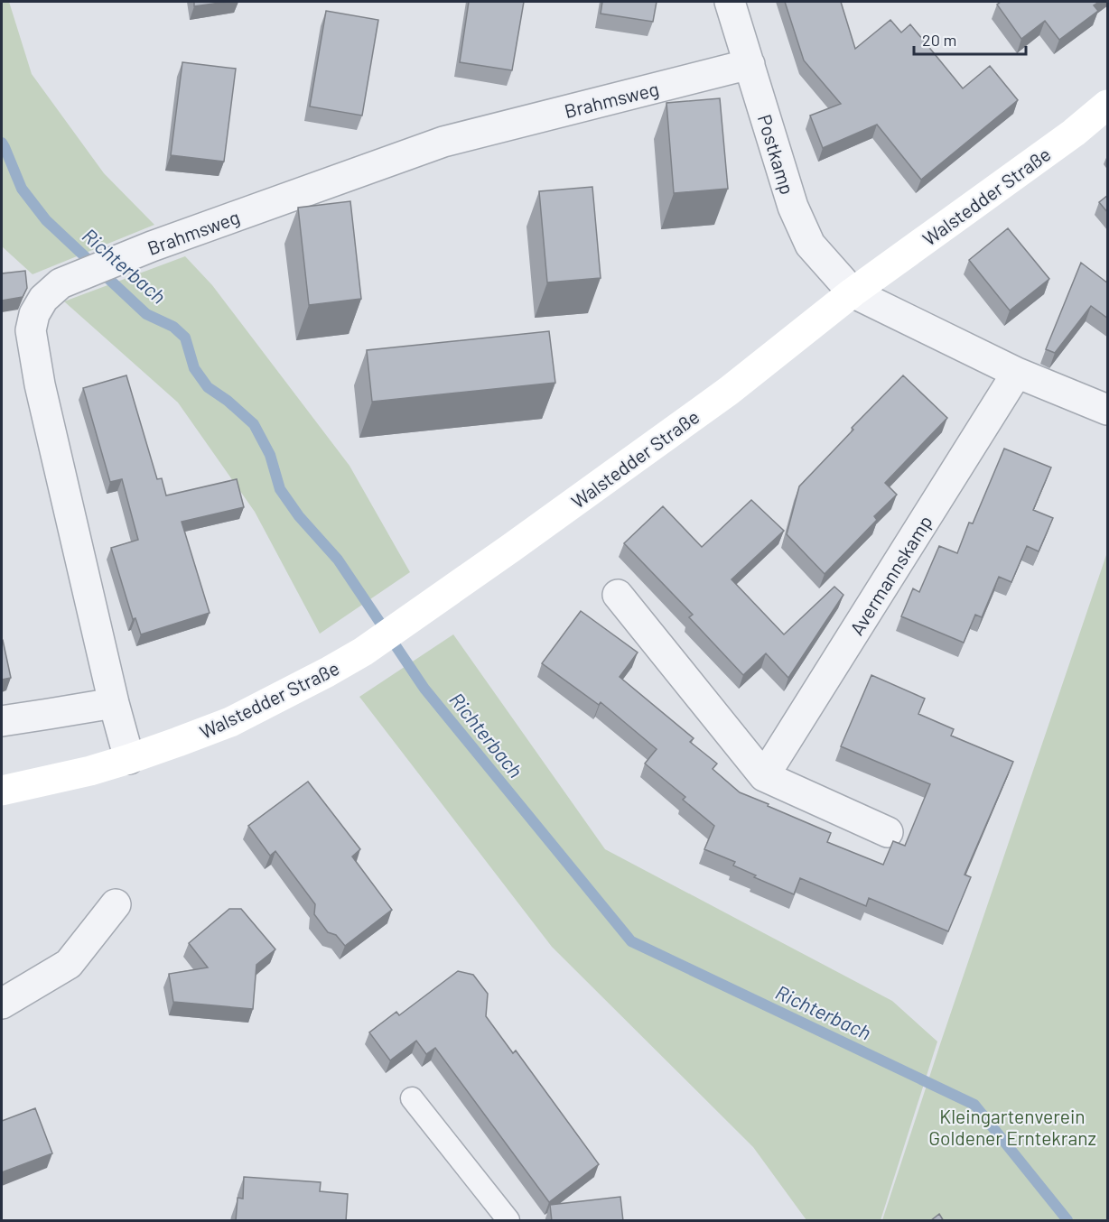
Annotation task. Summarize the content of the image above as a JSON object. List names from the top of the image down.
{
  "streets": {
    "main road": ["Walstedder Straße"],
    "street": ["Brahmsweg", "Postkamp", "Avermannskamp"]
  },
  "crossings": [
    ["Brahmsweg", "Postkamp"],
    ["Postkamp", "Walstedder Straße"]
  ],
  "water": ["Richterbach"],
  "parks": ["Kleingartenverein Goldener Erntekranz"],
  "scale_bar": "20 m"
}
